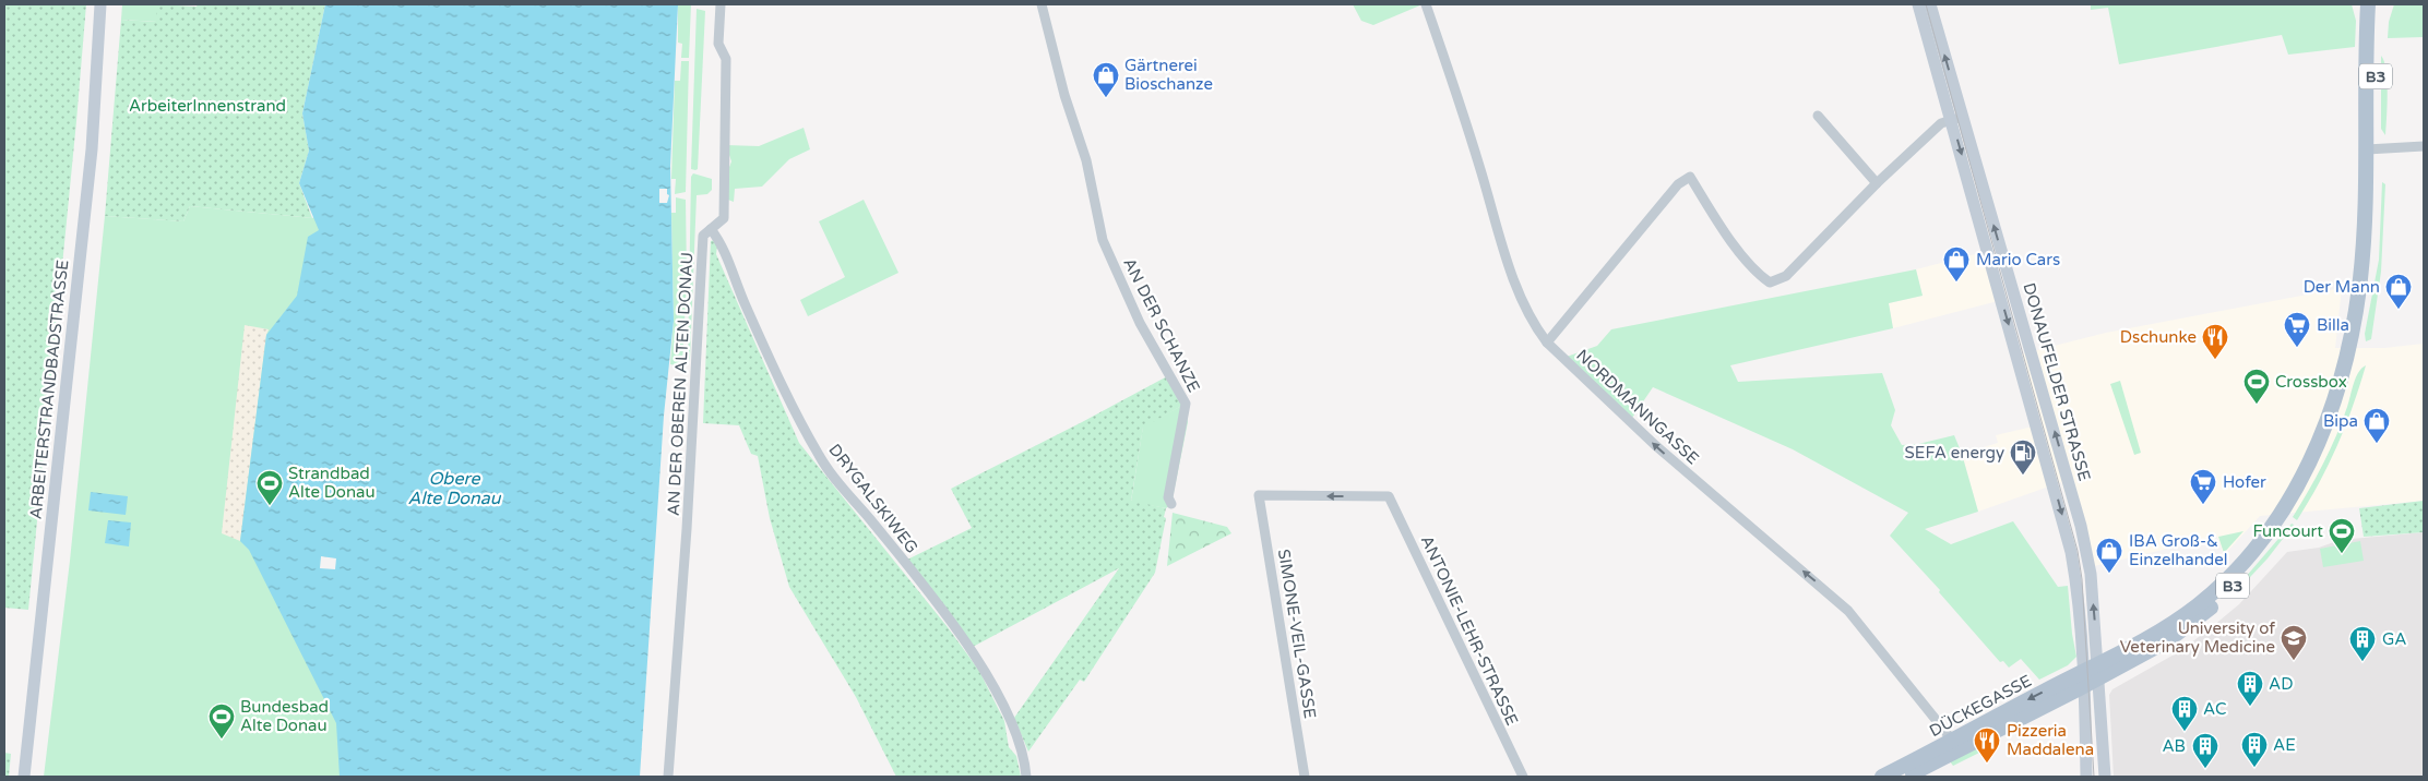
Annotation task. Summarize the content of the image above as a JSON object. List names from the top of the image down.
{
  "streets": {
    "main road": [
      "B3",
      "DONAUFELDER STRASSE",
      "ARBEITERSTRANDBADSTRASSE",
      "DÜCKEGASSE"
    ],
    "street": [
      "AN DER SCHANZE",
      "AN DER OBEREN ALTEN DONAU",
      "NORDMANNGASSE",
      "DRYGALSKIWEG",
      "ANTONIE-LEHR-STRASSE",
      "SIMONE-VEIL-GASSE"
    ]
  },
  "crossings": [
    ["B3", "DONAUFELDER STRASSE"],
    ["B3", "DÜCKEGASSE"],
    ["DONAUFELDER STRASSE", "DÜCKEGASSE"],
    ["AN DER OBEREN ALTEN DONAU", "DRYGALSKIWEG"],
    ["NORDMANNGASSE", "DÜCKEGASSE"],
    ["ANTONIE-LEHR-STRASSE", "SIMONE-VEIL-GASSE"]
  ],
  "one_way": ["NORDMANNGASSE", "ANTONIE-LEHR-STRASSE"],
  "water": ["Obere Alte Donau"],
  "parks": ["ArbeiterInnenstrand"],
  "places": {
    "shop": [
      "Gärtnerei Bioschanze",
      "Mario Cars",
      "Der Mann",
      "Bipa",
      "IBA Groß-& Einzelhandel"
    ],
    "supermarket": ["Billa", "Hofer"],
    "restaurant": ["Dschunke", "Pizzeria Maddalena"],
    "sports": [
      "Crossbox",
      "Strandbad Alte Donau",
      "Funcourt",
      "Bundesbad Alte Donau"
    ],
    "fuel station": ["SEFA energy"],
    "school or university": ["University of Veterinary Medicine"],
    "building": [
      "GA",
      "AD",
      "AC",
      "AE",
      "AB"
    ]
  }
}
